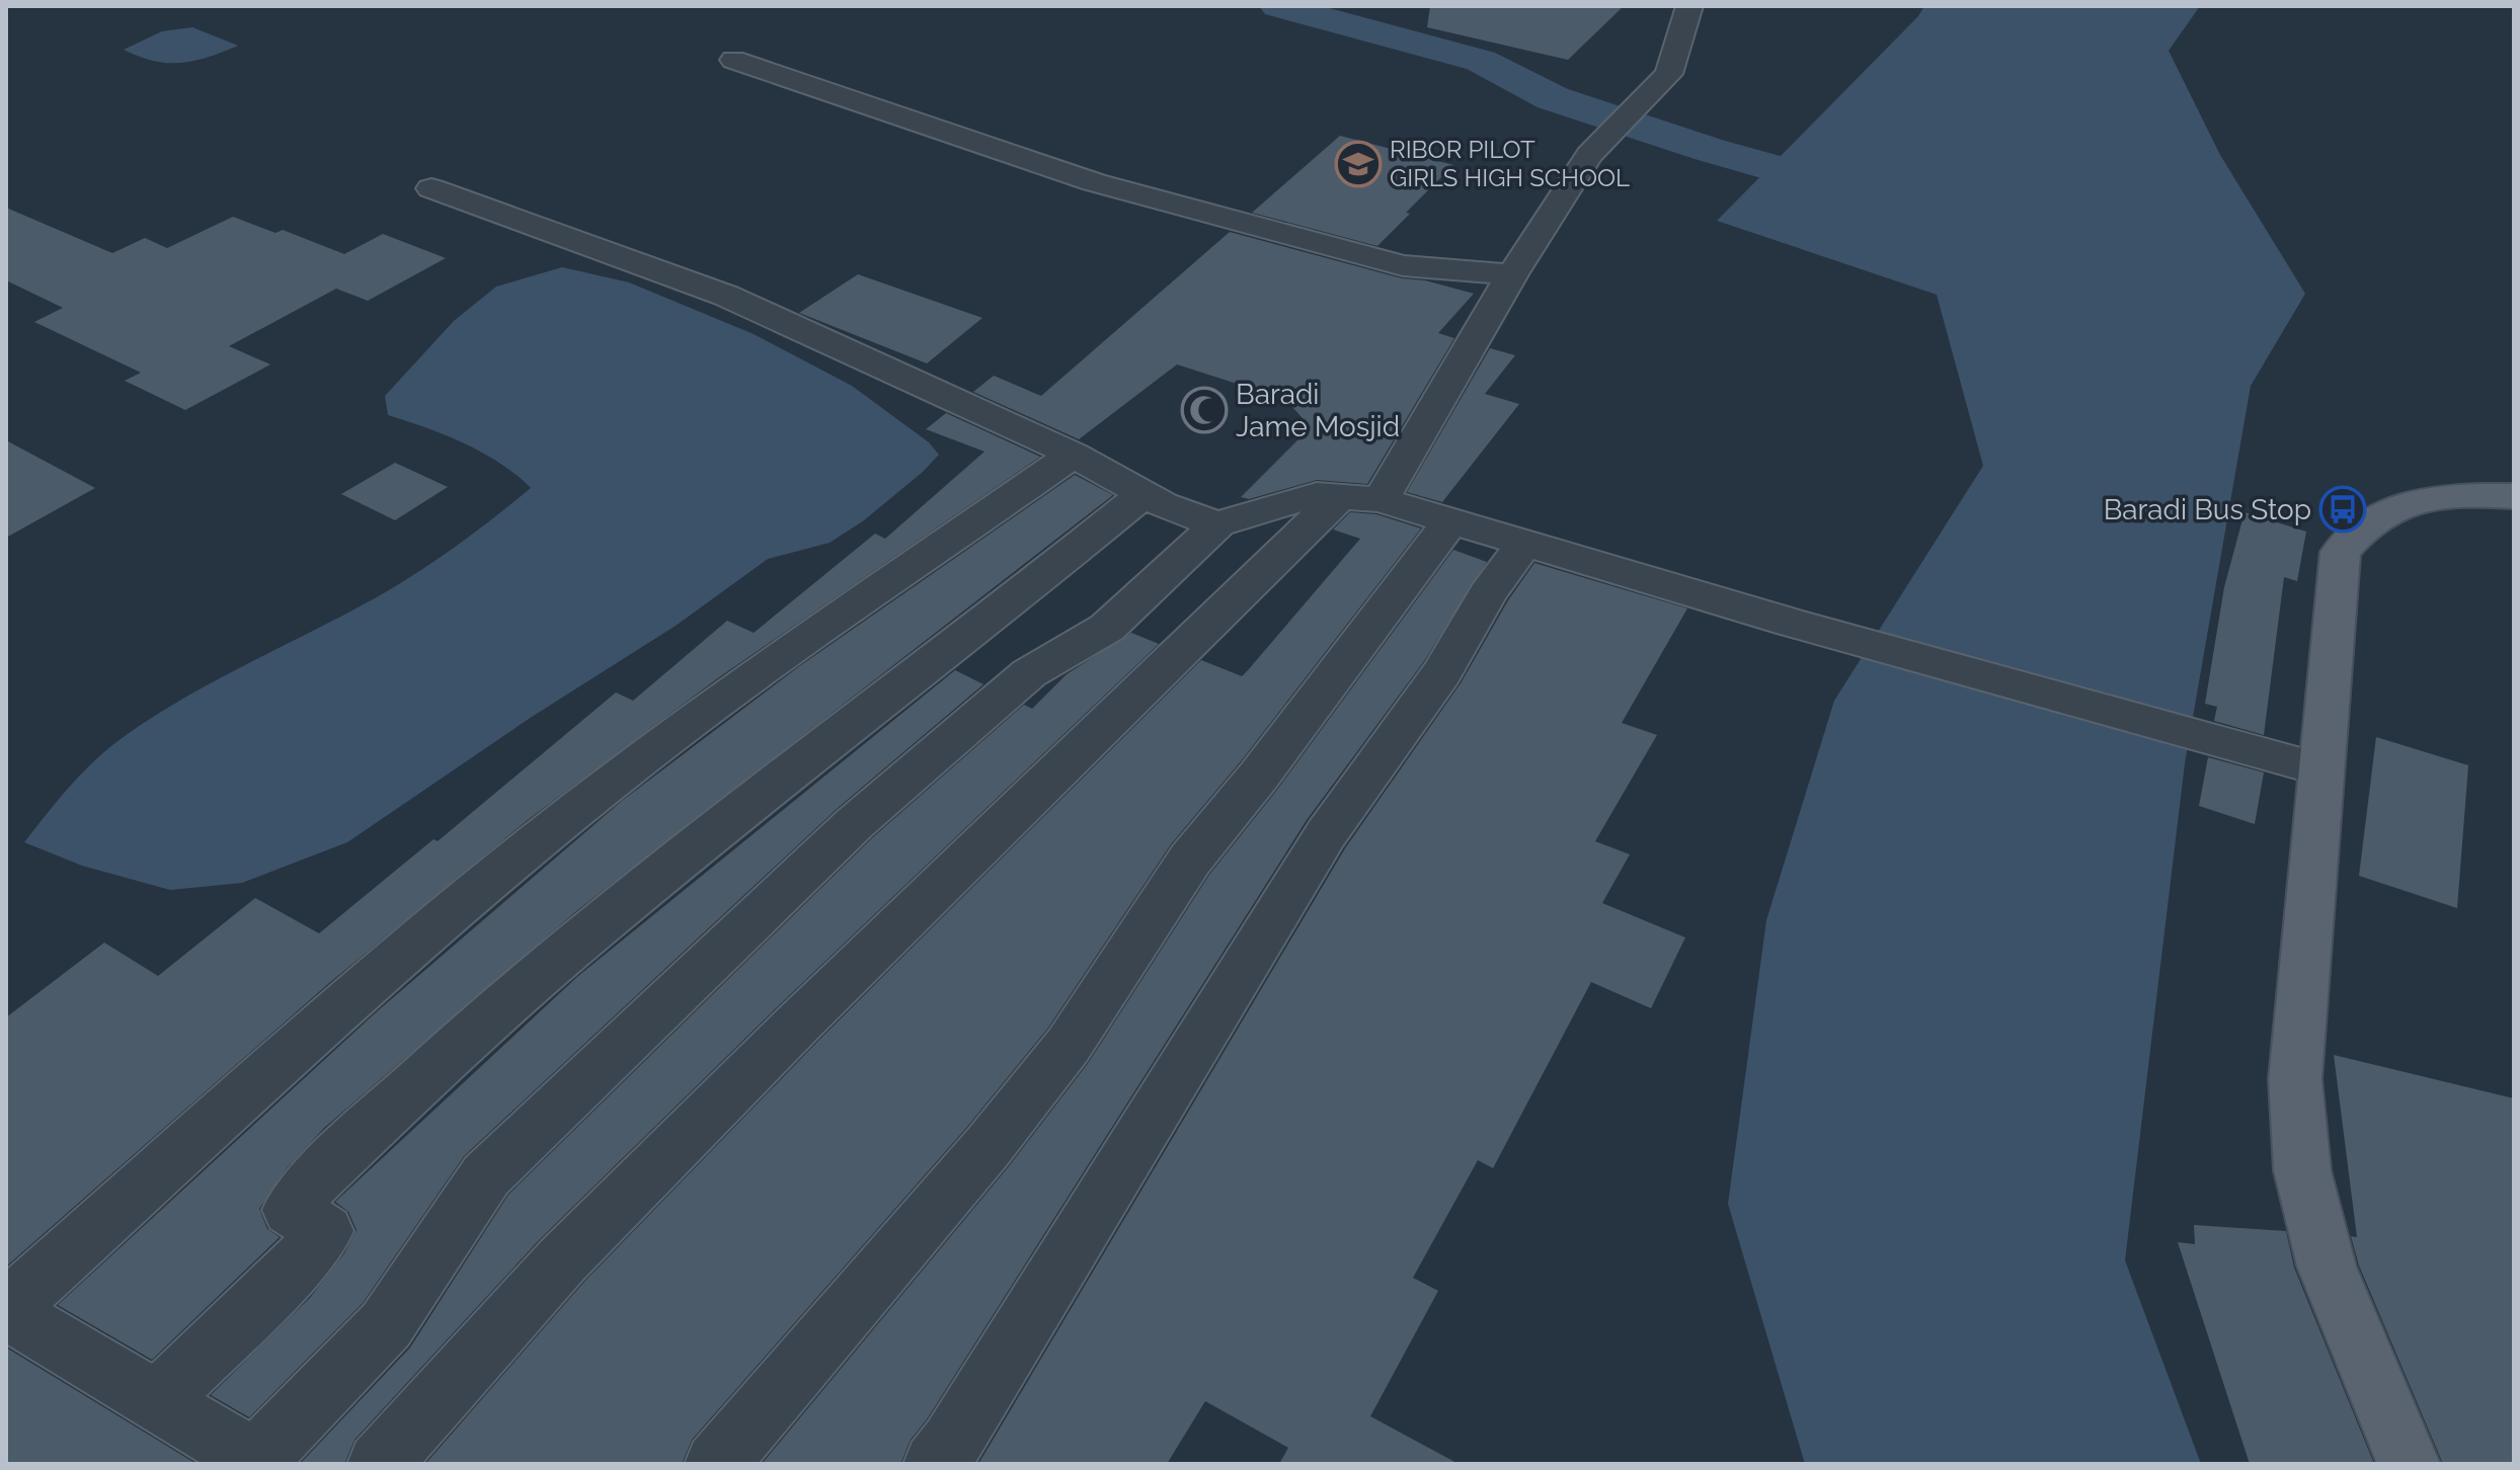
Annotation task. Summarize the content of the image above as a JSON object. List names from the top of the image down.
{
  "places": {
    "school or university": ["RIBOR PILOT GIRLS HIGH SCHOOL"],
    "mosque": ["Baradi Jame Mosjid"],
    "bus stop": ["Baradi Bus Stop"]
  }
}
